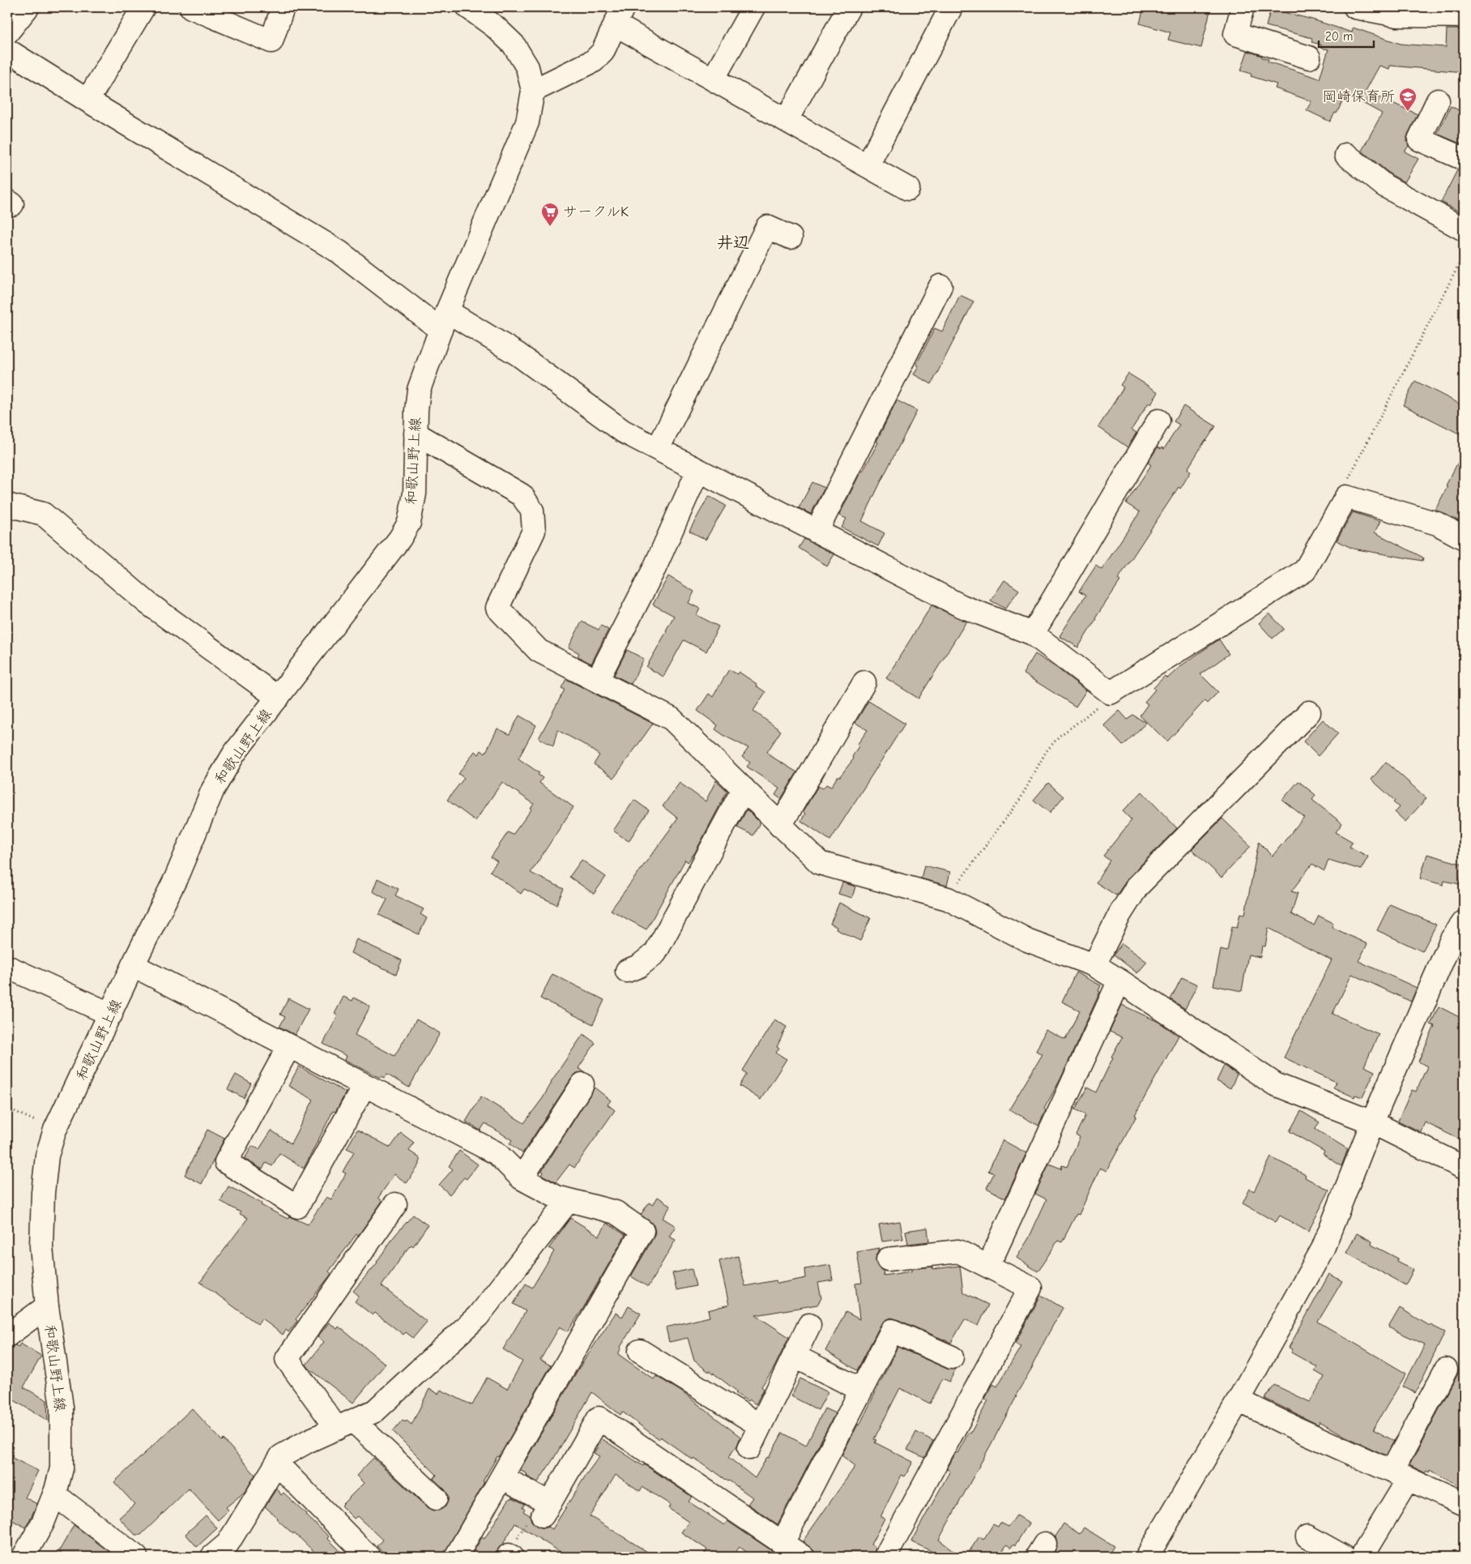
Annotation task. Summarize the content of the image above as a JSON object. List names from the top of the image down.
{
  "streets": {
    "street": ["和歌山野上線"]
  },
  "districts": ["井辺"],
  "places": {
    "school or university": ["岡崎保育所"],
    "supermarket": ["サークルK"]
  },
  "scale_bar": "20 m"
}
